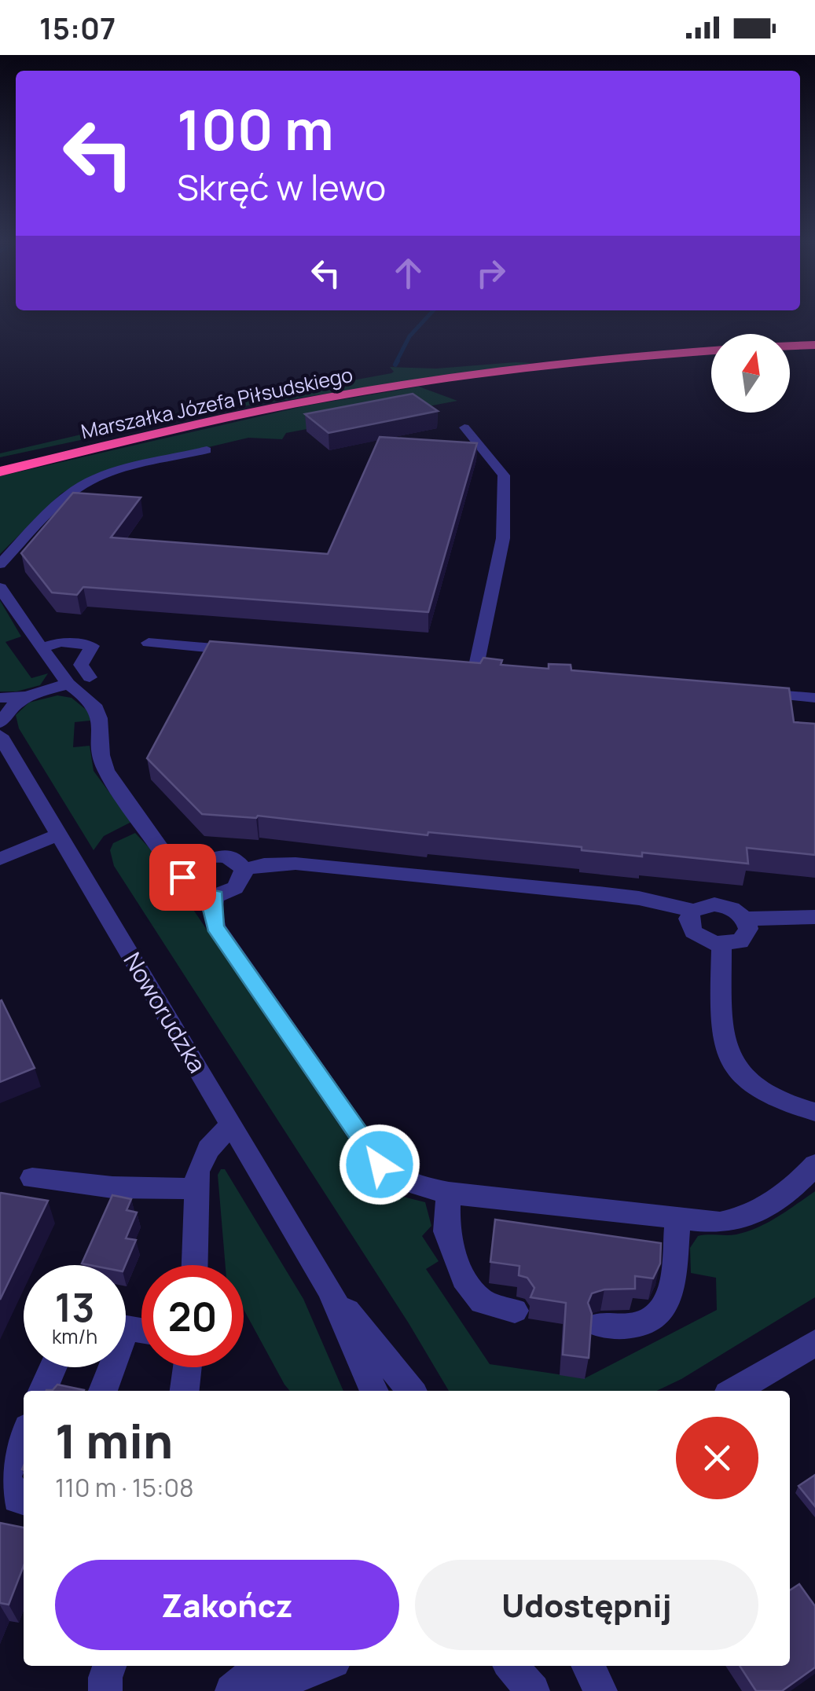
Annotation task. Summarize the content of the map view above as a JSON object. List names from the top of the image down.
{
  "streets": {
    "highway": ["Marszałka Józefa Piłsudskiego"],
    "street": ["Noworudzka"]
  },
  "north": "top",
  "page": {
    "status": "15:07",
    "turn": ["100 m", "Skręć w lewo"],
    "speed": "13 km/h",
    "limit": "20",
    "heading": ["1 min", "110 m · 15:08"],
    "buttons": ["Zakończ", "Udostępnij"]
  }
}
